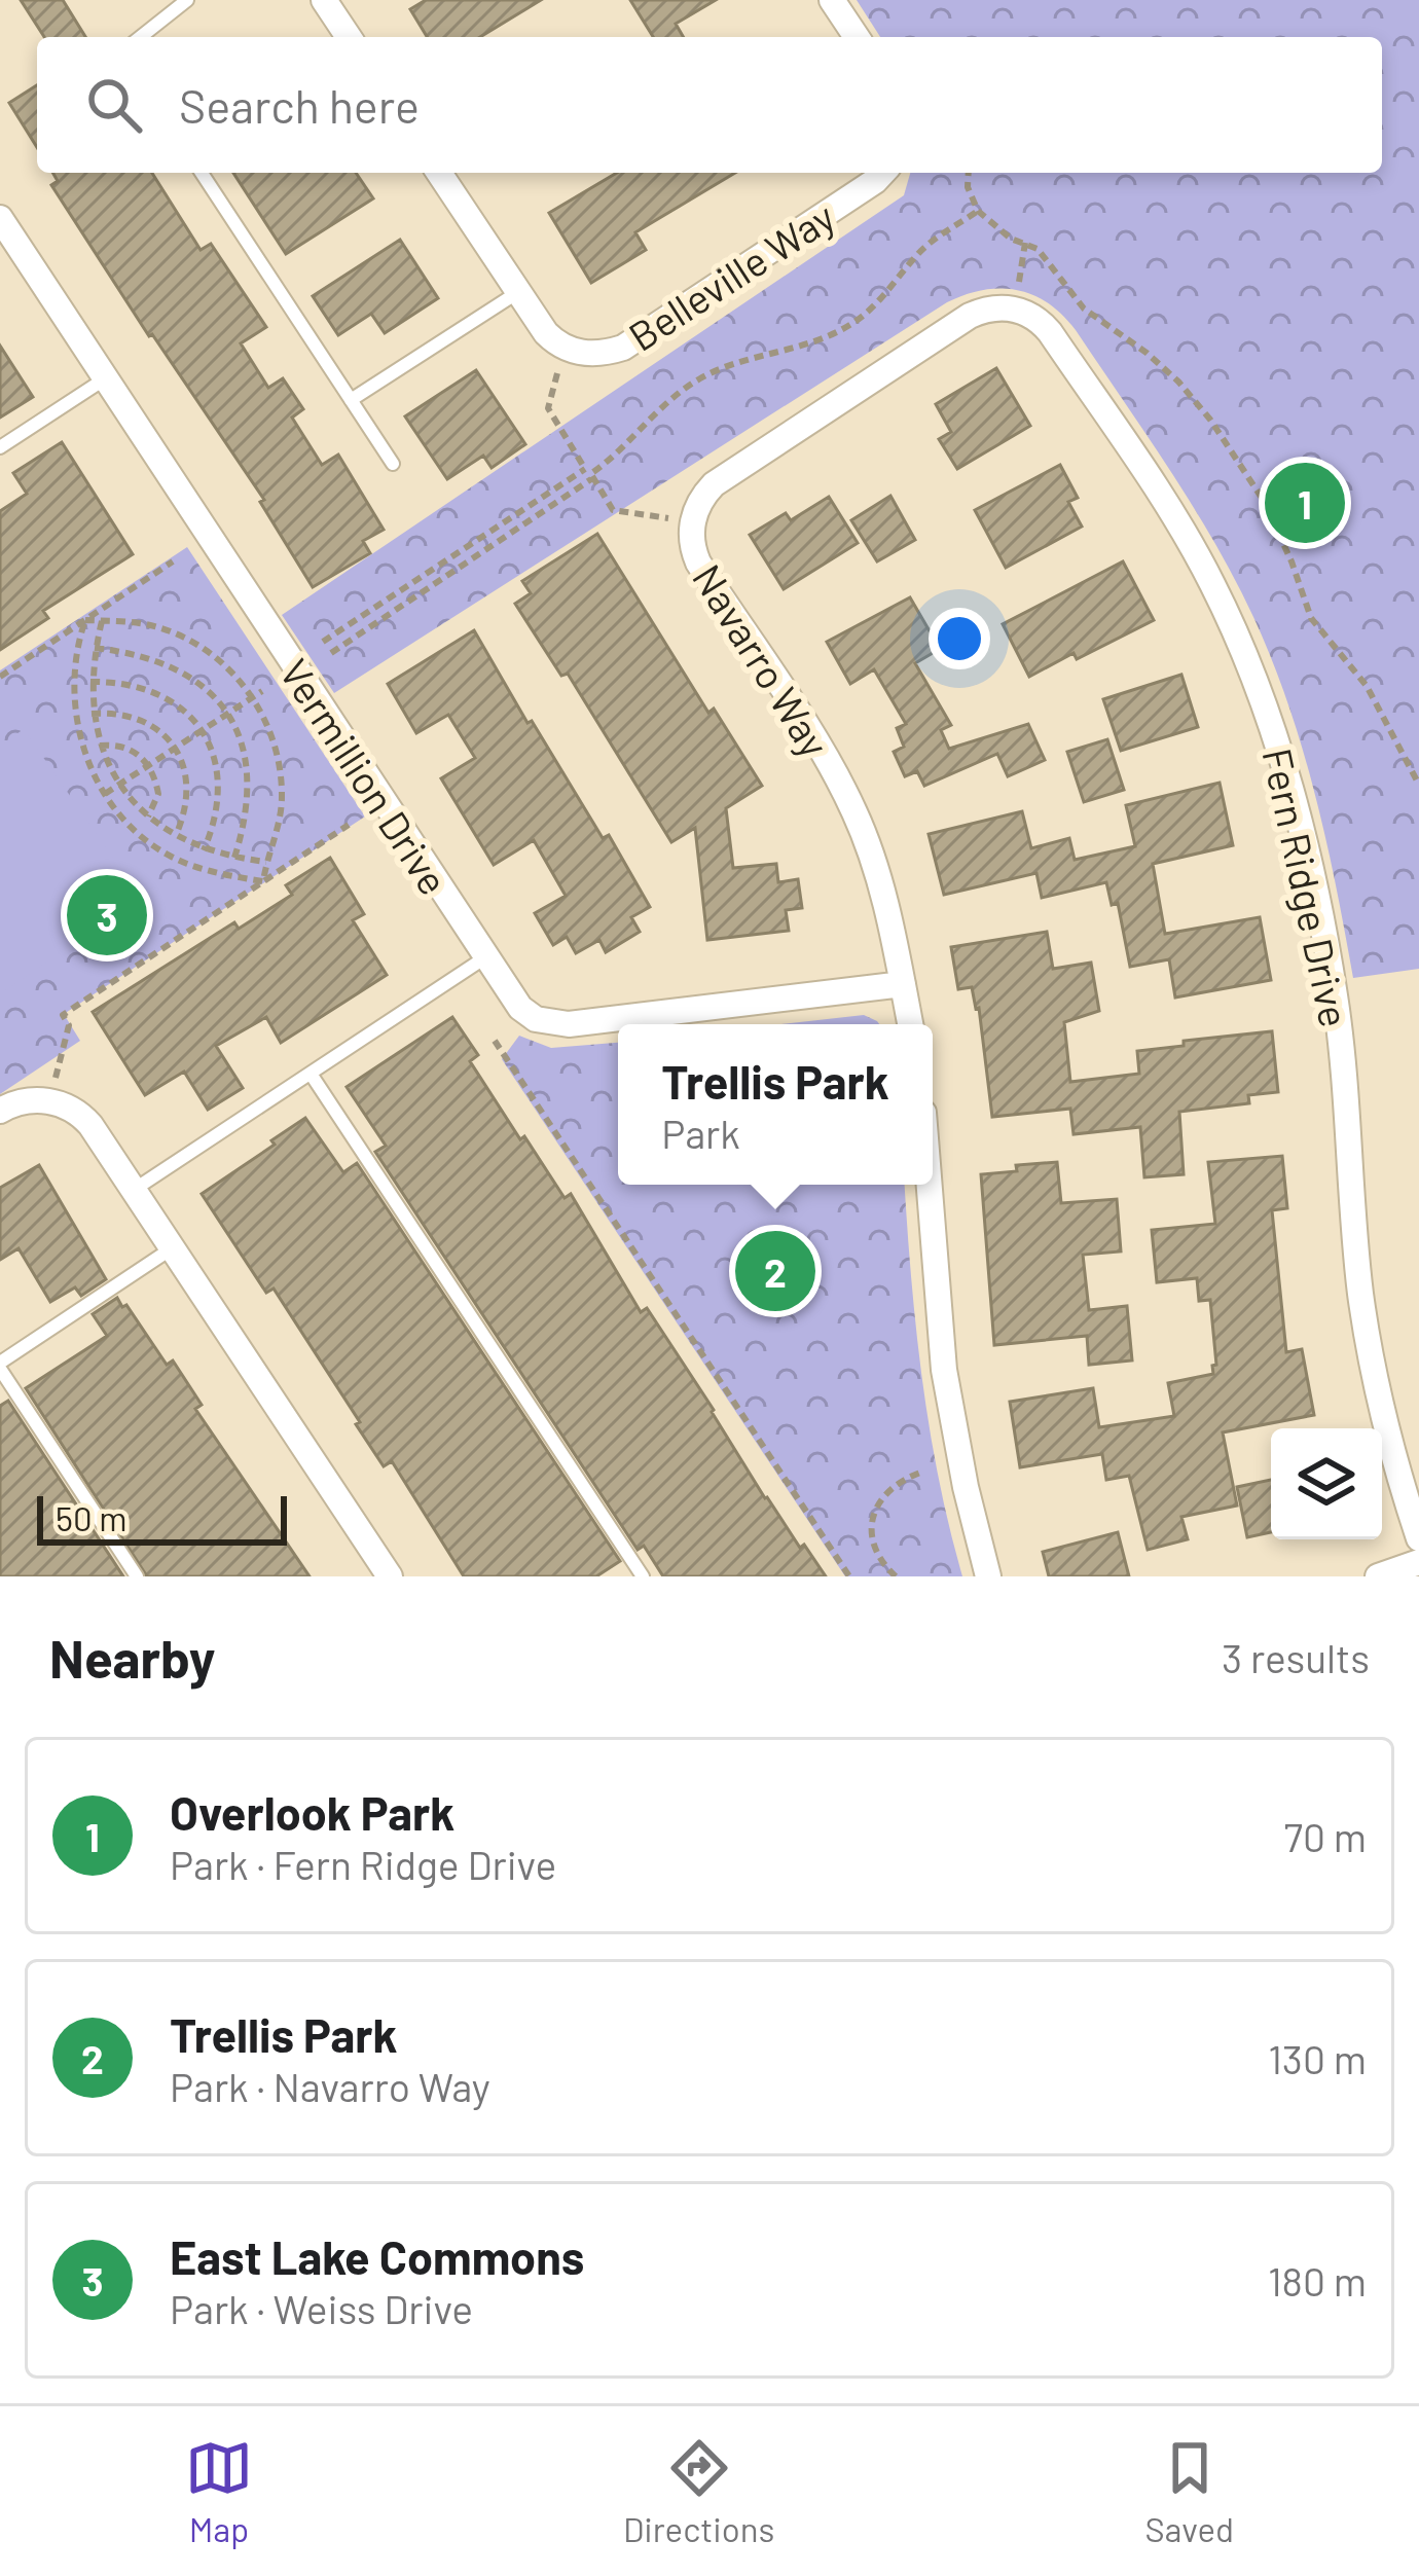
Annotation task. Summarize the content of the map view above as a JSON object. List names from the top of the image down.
{
  "streets": {
    "street": [
      "Belleville Way",
      "Navarro Way",
      "Vermillion Drive",
      "Fern Ridge Drive"
    ]
  },
  "crossings": [
    ["Navarro Way", "Vermillion Drive"],
    ["Navarro Way", "Fern Ridge Drive"]
  ],
  "scale_bar": "50 m",
  "page": {
    "search": "Search here",
    "pins": ["1", "3", "2"],
    "popup": ["Trellis Park", "Park"],
    "scale": "50 m",
    "heading": ["Nearby", "3 results"],
    "list": [
      {
        "mark": "1",
        "name": "Overlook Park",
        "note": "Park · Fern Ridge Drive",
        "value": "70 m"
      },
      {
        "mark": "2",
        "name": "Trellis Park",
        "note": "Park · Navarro Way",
        "value": "130 m"
      },
      {
        "mark": "3",
        "name": "East Lake Commons",
        "note": "Park · Weiss Drive",
        "value": "180 m"
      }
    ],
    "nav": ["Map", "Directions", "Saved"]
  }
}
